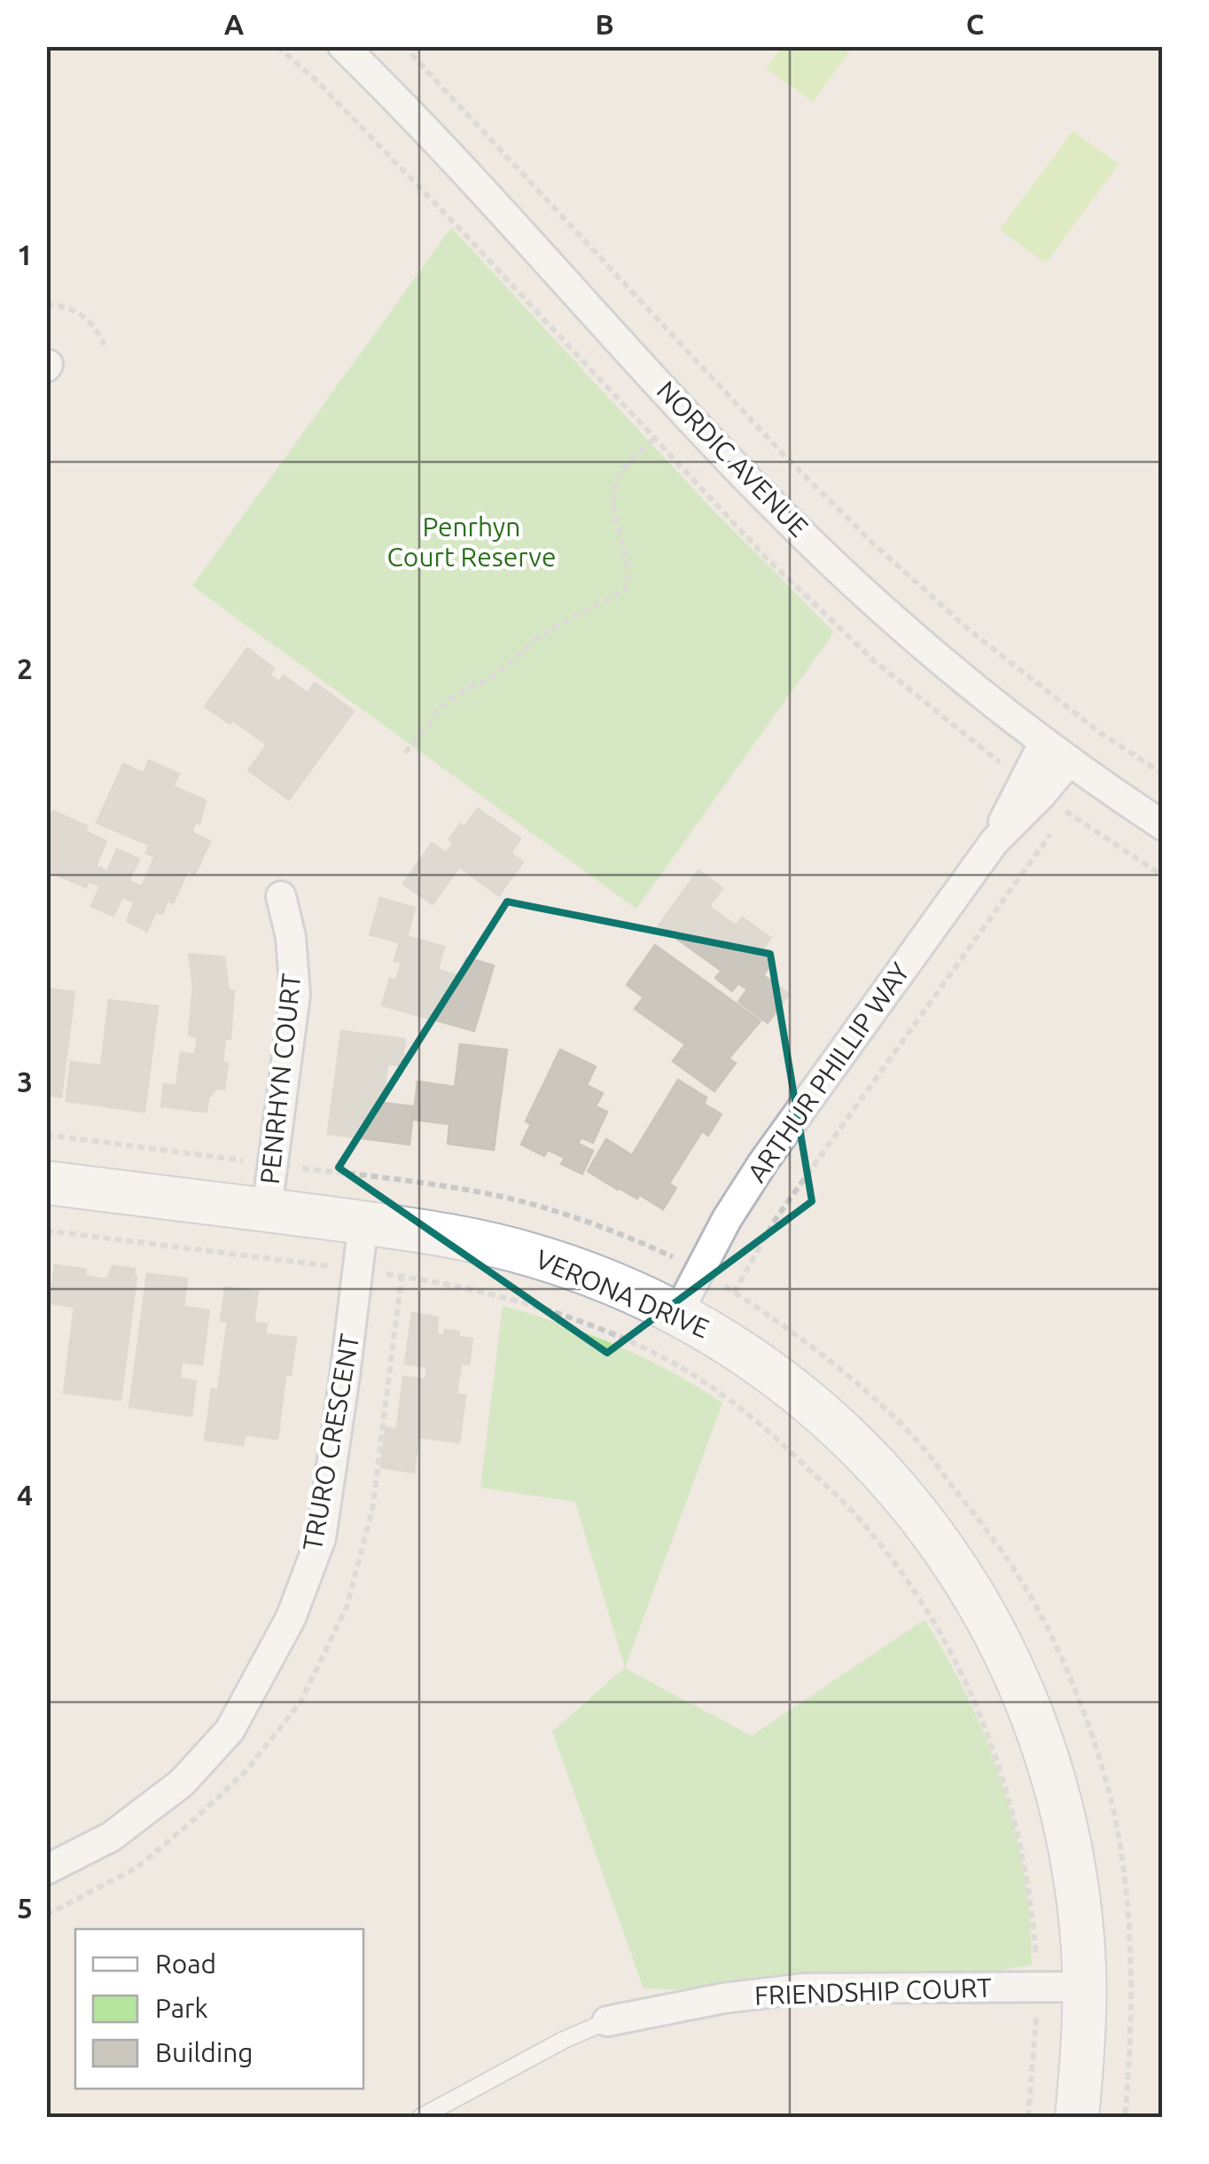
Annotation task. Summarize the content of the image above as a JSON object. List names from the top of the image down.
{
  "streets": {
    "street": [
      "NORDIC AVENUE",
      "ARTHUR PHILLIP WAY",
      "PENRHYN COURT",
      "VERONA DRIVE",
      "TRURO CRESCENT",
      "FRIENDSHIP COURT"
    ]
  },
  "crossings": [
    ["NORDIC AVENUE", "ARTHUR PHILLIP WAY"],
    ["ARTHUR PHILLIP WAY", "VERONA DRIVE"],
    ["PENRHYN COURT", "VERONA DRIVE"],
    ["VERONA DRIVE", "TRURO CRESCENT"],
    ["VERONA DRIVE", "FRIENDSHIP COURT"]
  ],
  "parks": ["Penrhyn Court Reserve"],
  "legend": ["Road", "Park", "Building"],
  "grid": {
    "columns": ["A", "B", "C"],
    "rows": [
      "1",
      "2",
      "3",
      "4",
      "5"
    ]
  }
}
